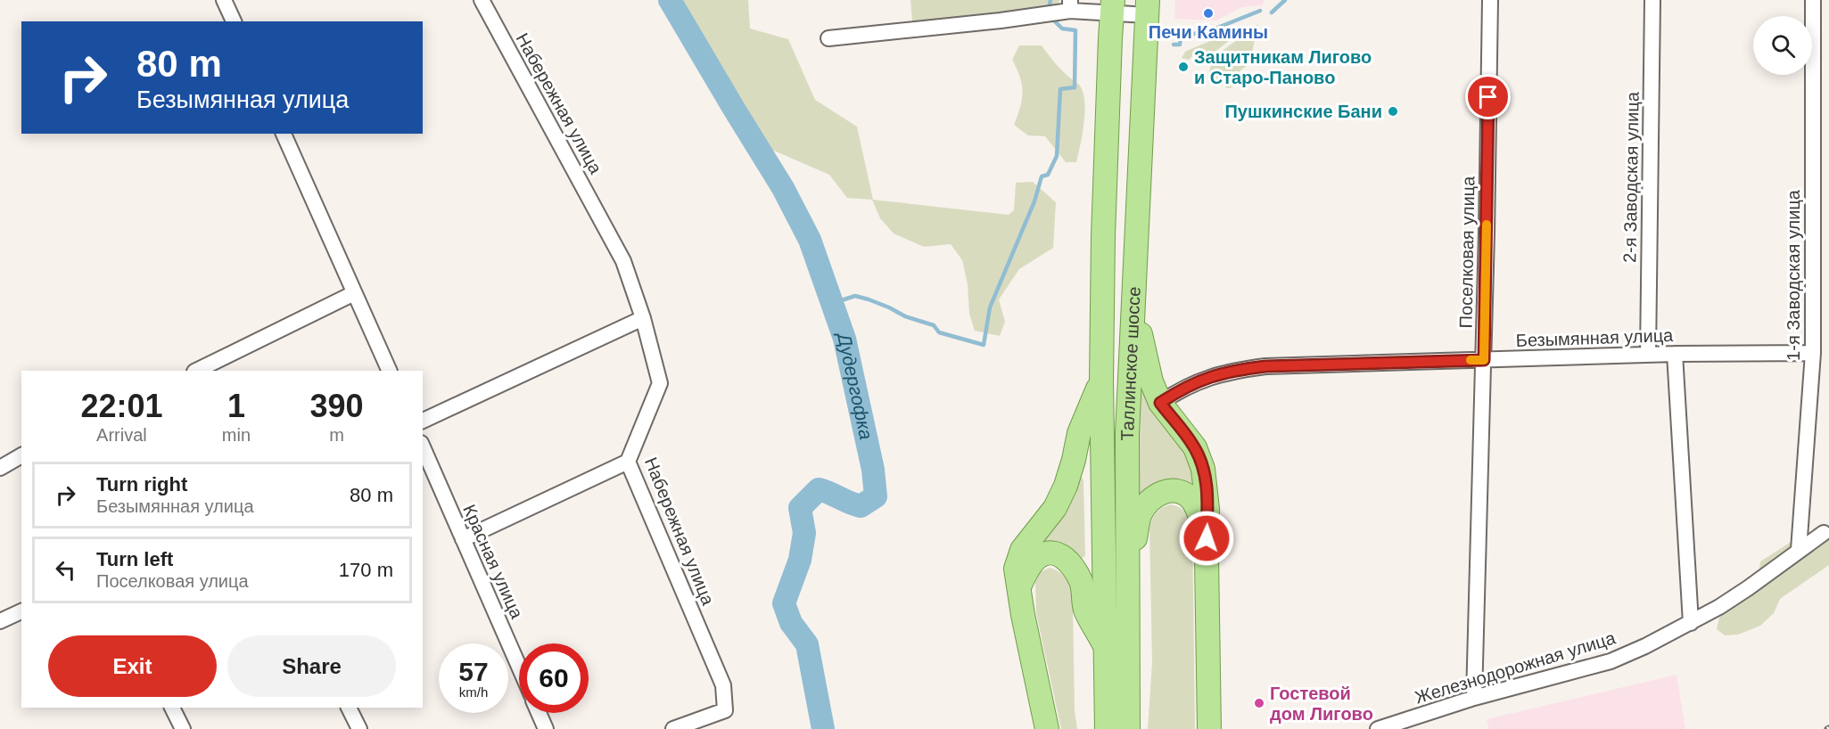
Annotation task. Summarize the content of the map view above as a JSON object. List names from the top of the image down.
{
  "streets": {
    "main road": ["Таллинское шоссе"],
    "street": [
      "Набережная улица",
      "2-я Заводская улица",
      "Поселковая улица",
      "1-я Заводская улица",
      "Безымянная улица",
      "Красная улица",
      "Железнодорожная улица"
    ]
  },
  "crossings": [
    ["2-я Заводская улица", "Безымянная улица"],
    ["Поселковая улица", "Безымянная улица"],
    ["Поселковая улица", "Железнодорожная улица"],
    ["1-я Заводская улица", "Безымянная улица"],
    ["1-я Заводская улица", "Железнодорожная улица"]
  ],
  "water": ["Дудергофка"],
  "places": [
    "Печи Камины",
    "Защитникам Лигово и Старо-Паново",
    "Пушкинские Бани",
    "Гостевой дом Лигово"
  ],
  "page": {
    "turn": ["80 m", "Безымянная улица"],
    "eta": [
      "22:01",
      "Arrival",
      "1",
      "min",
      "390",
      "m"
    ],
    "list": [
      {
        "name": "Turn right",
        "note": "Безымянная улица",
        "value": "80 m"
      },
      {
        "name": "Turn left",
        "note": "Поселковая улица",
        "value": "170 m"
      }
    ],
    "buttons": ["Exit", "Share"],
    "speed": "57 km/h",
    "limit": "60"
  }
}
